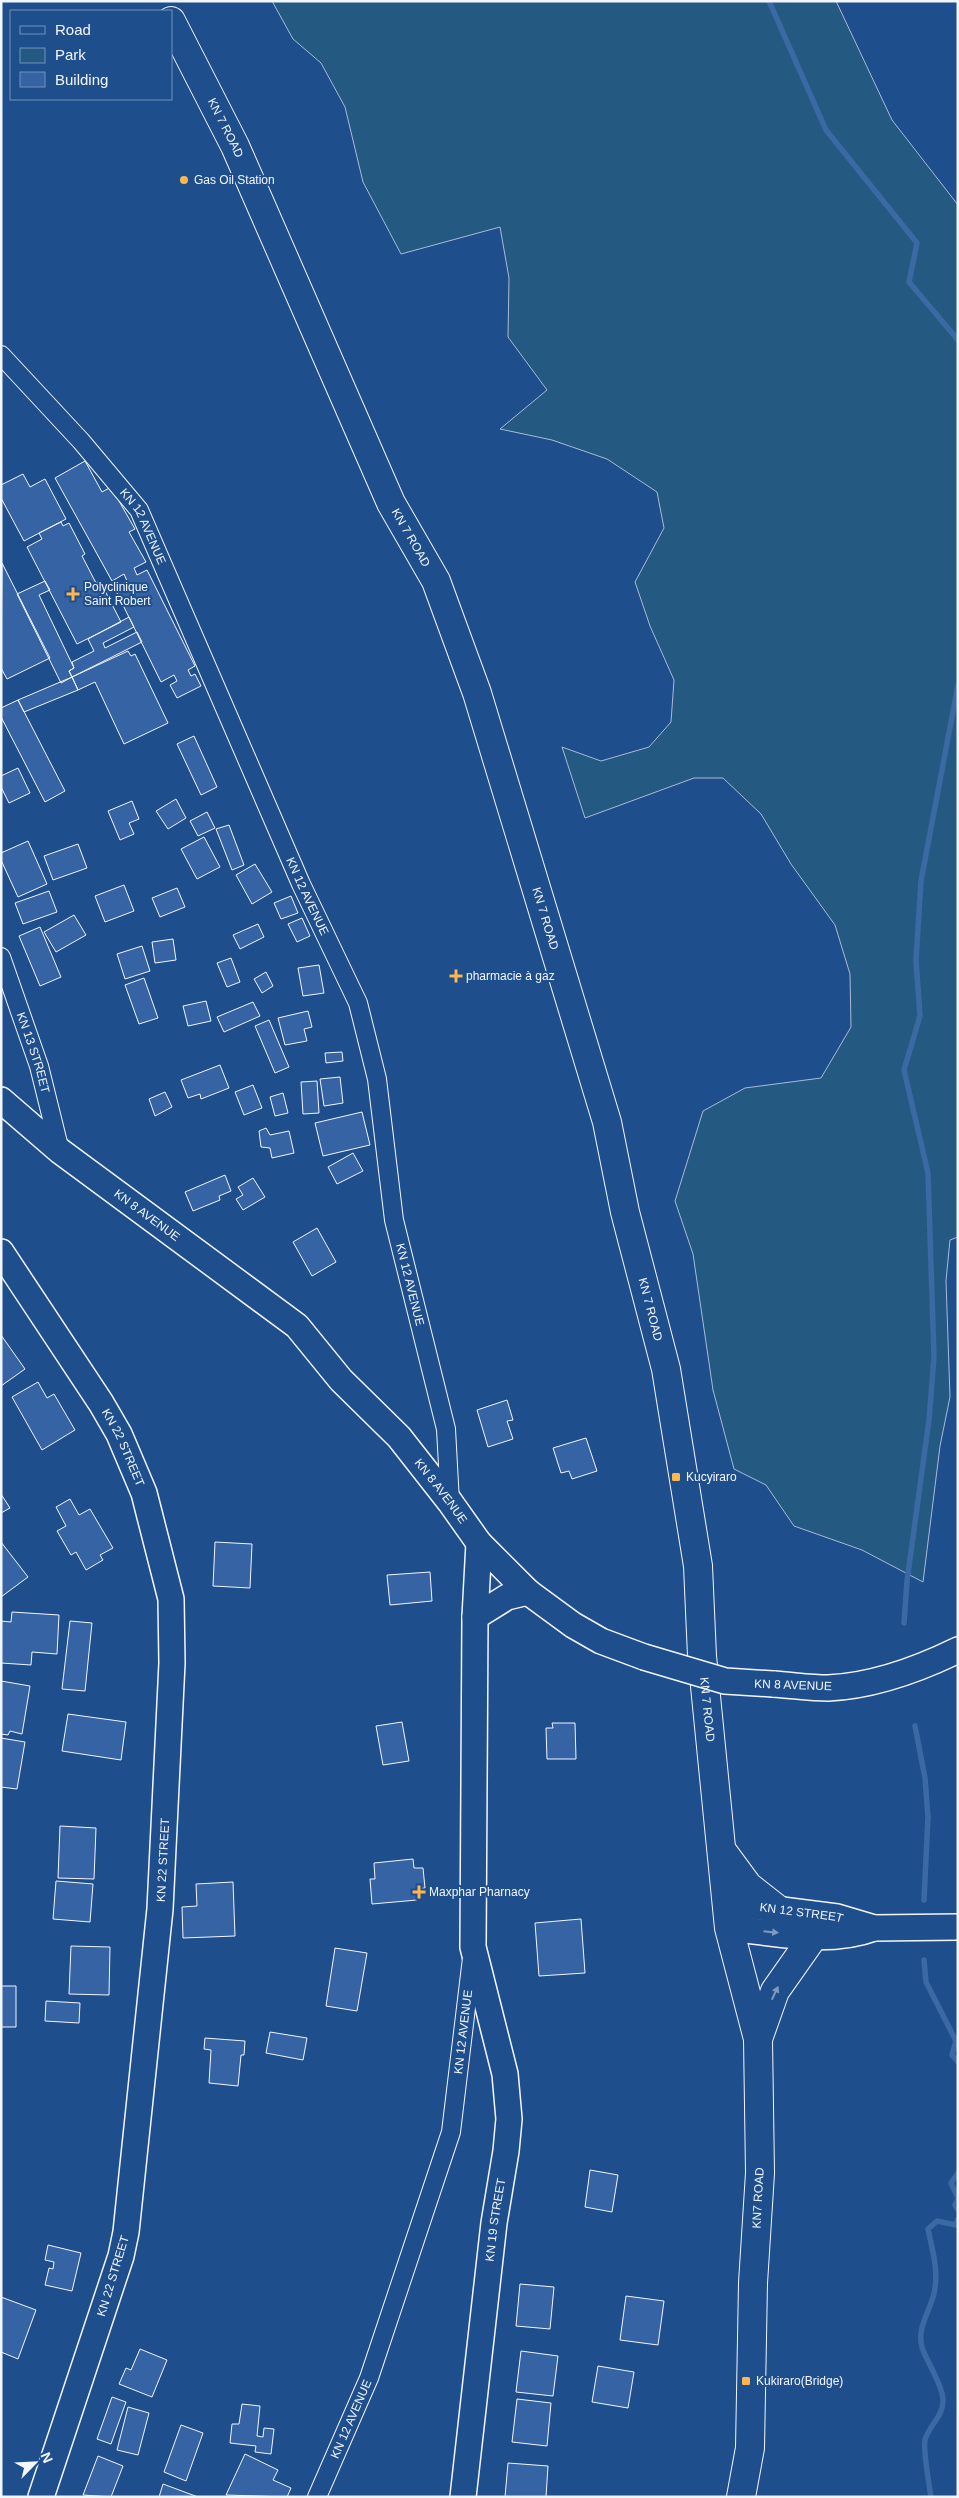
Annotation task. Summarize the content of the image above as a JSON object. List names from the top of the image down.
{
  "streets": {
    "main road": ["KN 7 ROAD", "KN7 ROAD"],
    "street": [
      "KN 12 AVENUE",
      "KN 13 STREET",
      "KN 8 AVENUE",
      "KN 22 STREET",
      "KN 12 STREET",
      "KN 19 STREET"
    ]
  },
  "crossings": [
    ["KN 7 ROAD", "KN 12 STREET"],
    ["KN 7 ROAD", "KN7 ROAD"],
    ["KN 12 AVENUE", "KN 8 AVENUE"],
    ["KN 12 AVENUE", "KN 19 STREET"],
    ["KN 13 STREET", "KN 8 AVENUE"],
    ["KN 12 STREET", "KN7 ROAD"]
  ],
  "places": {
    "other": ["Gas Oil Station"],
    "health": ["Polyclinique Saint Robert", "pharmacie à gaz", "Maxphar Pharnacy"],
    "transit": ["Kucyiraro", "Kukiraro(Bridge)"]
  },
  "legend": ["Road", "Park", "Building"],
  "north": "top right"
}
